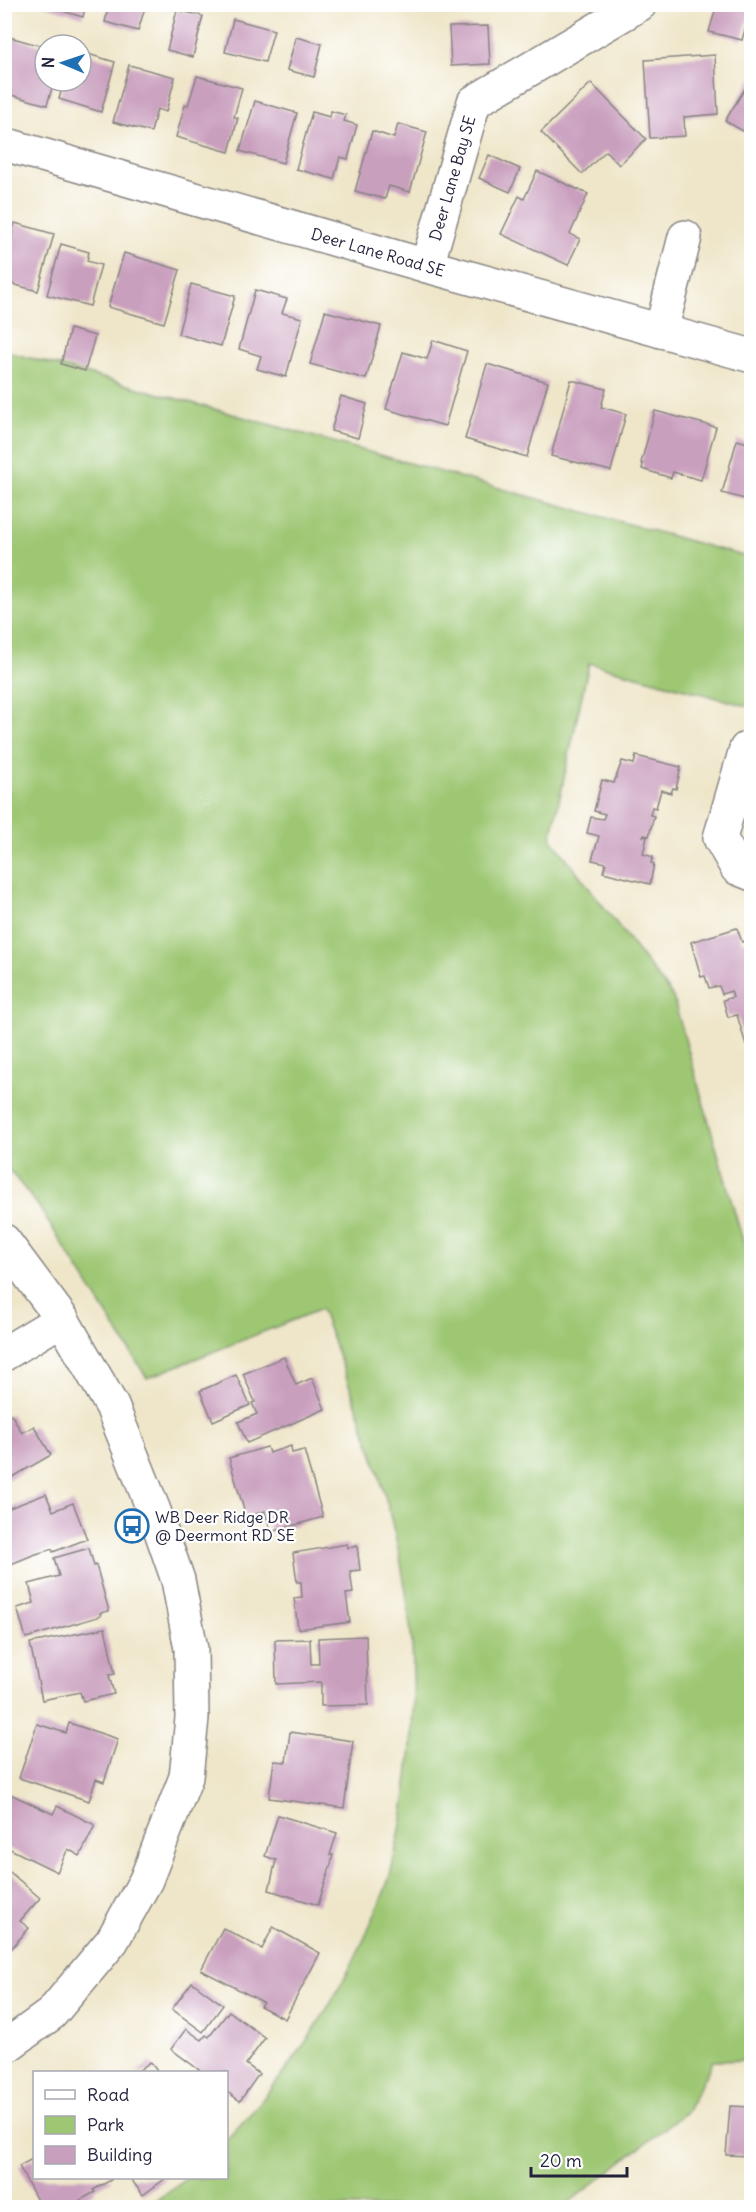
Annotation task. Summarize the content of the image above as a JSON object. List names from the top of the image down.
{
  "streets": {
    "street": ["Deer Lane Bay SE", "Deer Lane Road SE"]
  },
  "crossings": [
    ["Deer Lane Bay SE", "Deer Lane Road SE"]
  ],
  "places": {
    "bus stop": ["WB Deer Ridge DR @ Deermont RD SE"]
  },
  "legend": ["Road", "Park", "Building"],
  "scale_bar": "20 m",
  "north": "left"
}
